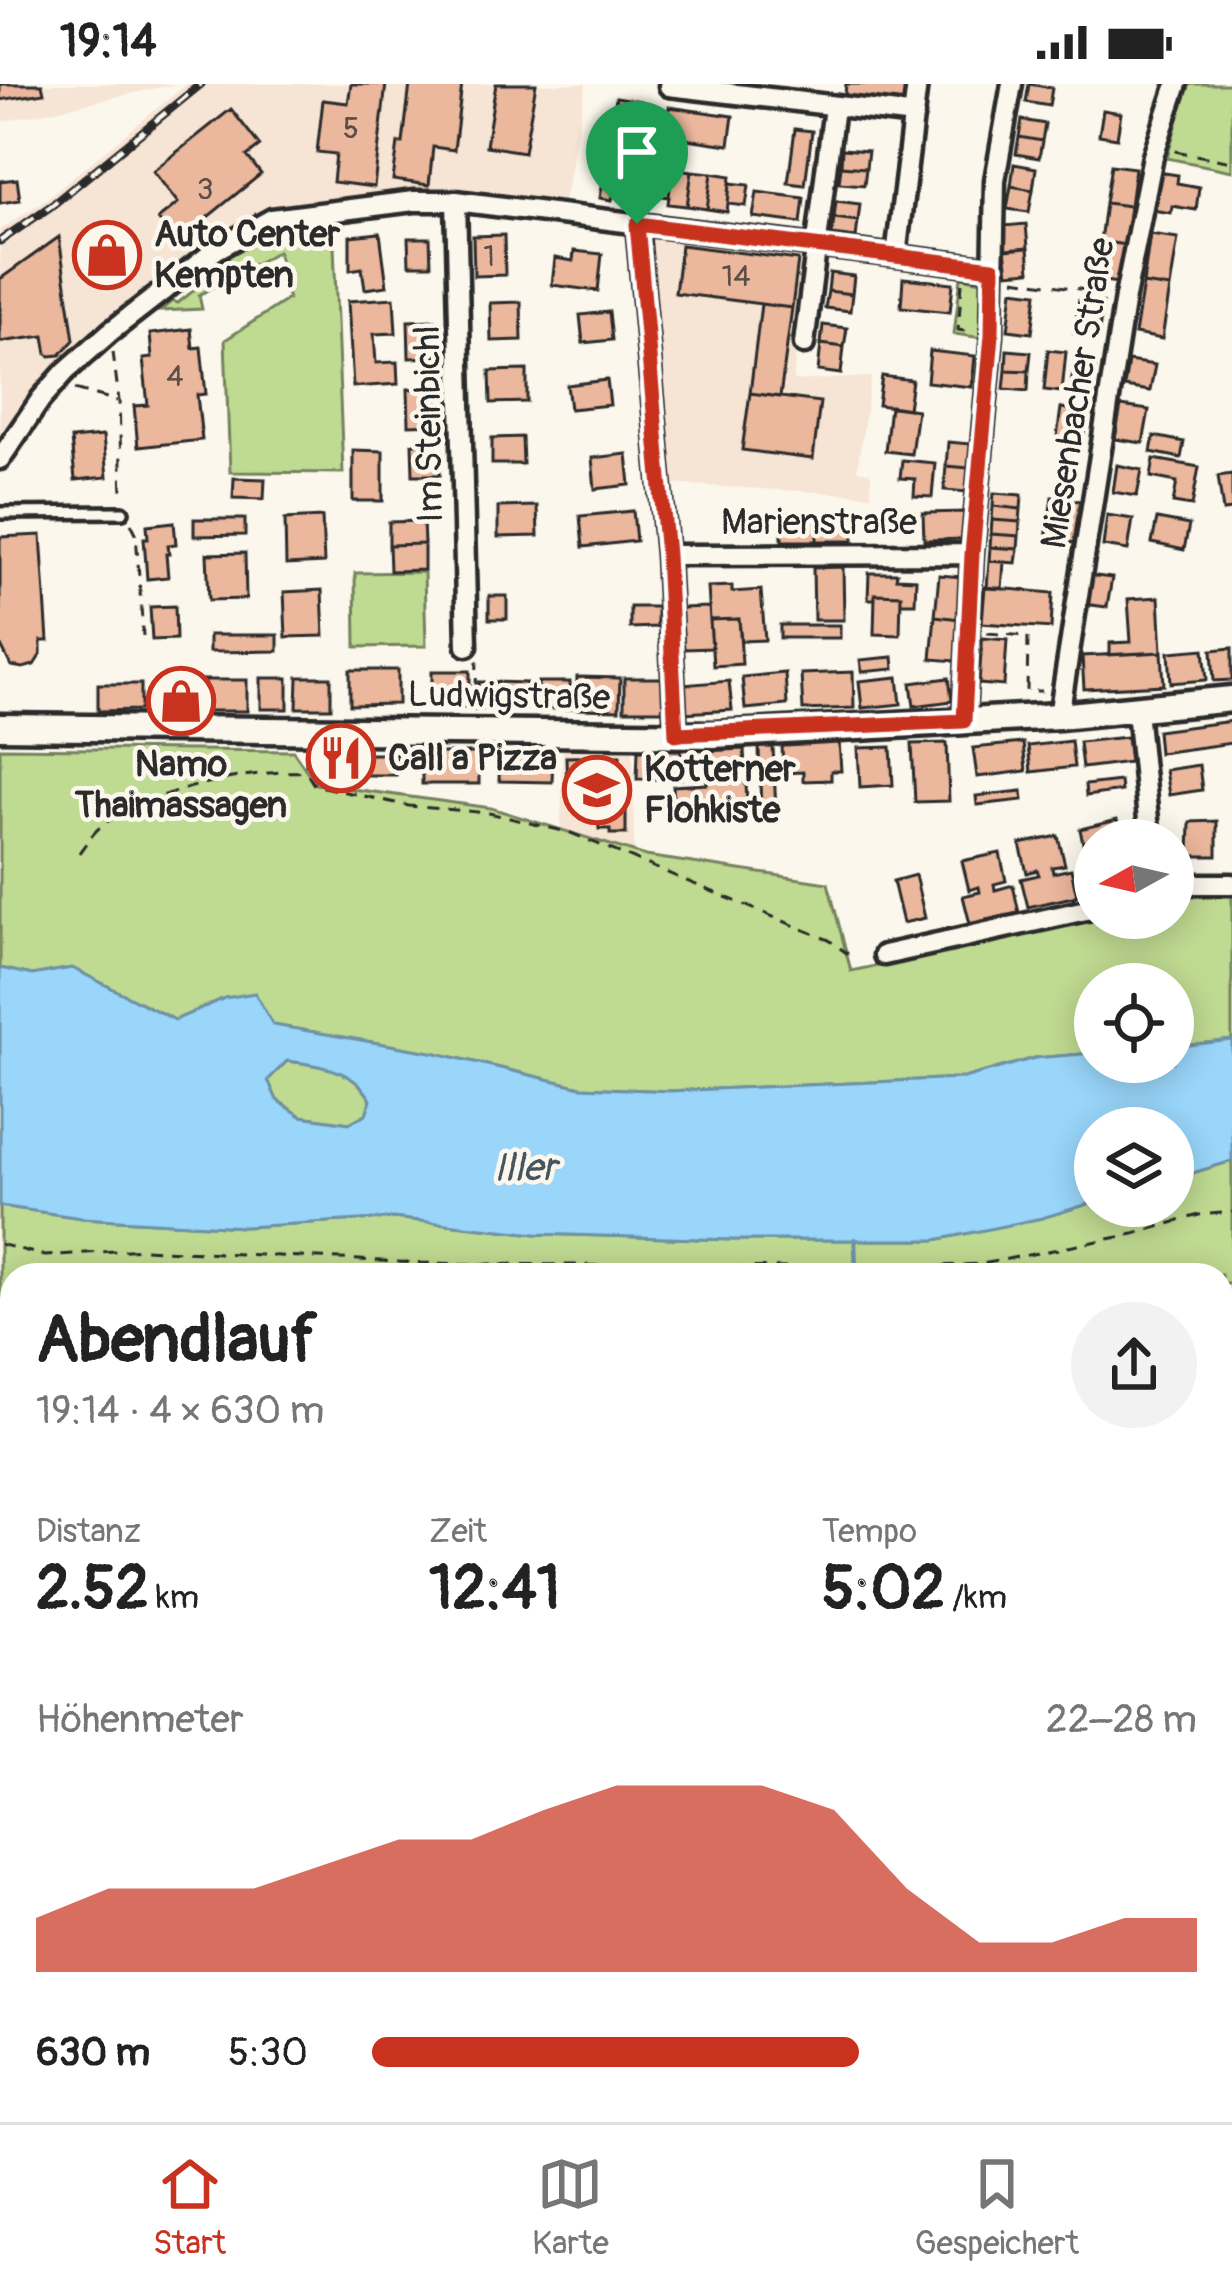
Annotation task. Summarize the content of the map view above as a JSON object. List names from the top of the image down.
{
  "streets": {
    "street": [
      "Miesenbacher Straße",
      "Im Steinbichl",
      "Marienstraße",
      "Ludwigstraße"
    ]
  },
  "crossings": [
    ["Miesenbacher Straße", "Ludwigstraße"]
  ],
  "water": ["Iller"],
  "places": {
    "shop": ["Auto Center Kempten", "Namo Thaimassagen"],
    "restaurant": ["Call a Pizza"],
    "school or university": ["Kotterner Flohkiste"]
  },
  "house_numbers": [
    "5",
    "3",
    "1",
    "14",
    "4"
  ],
  "north": "left",
  "page": {
    "status": "19:14",
    "heading": ["Abendlauf", "19:14 · 4 × 630 m"],
    "stats": [
      ["Distanz", "2.52 km"],
      ["Zeit", "12:41"],
      ["Tempo", "5:02 /km"]
    ],
    "chart": ["Höhenmeter", "22–28 m"],
    "list": [
      {
        "name": "630 m",
        "note": "5:30"
      }
    ],
    "tabs": ["Start", "Karte", "Gespeichert"]
  }
}
